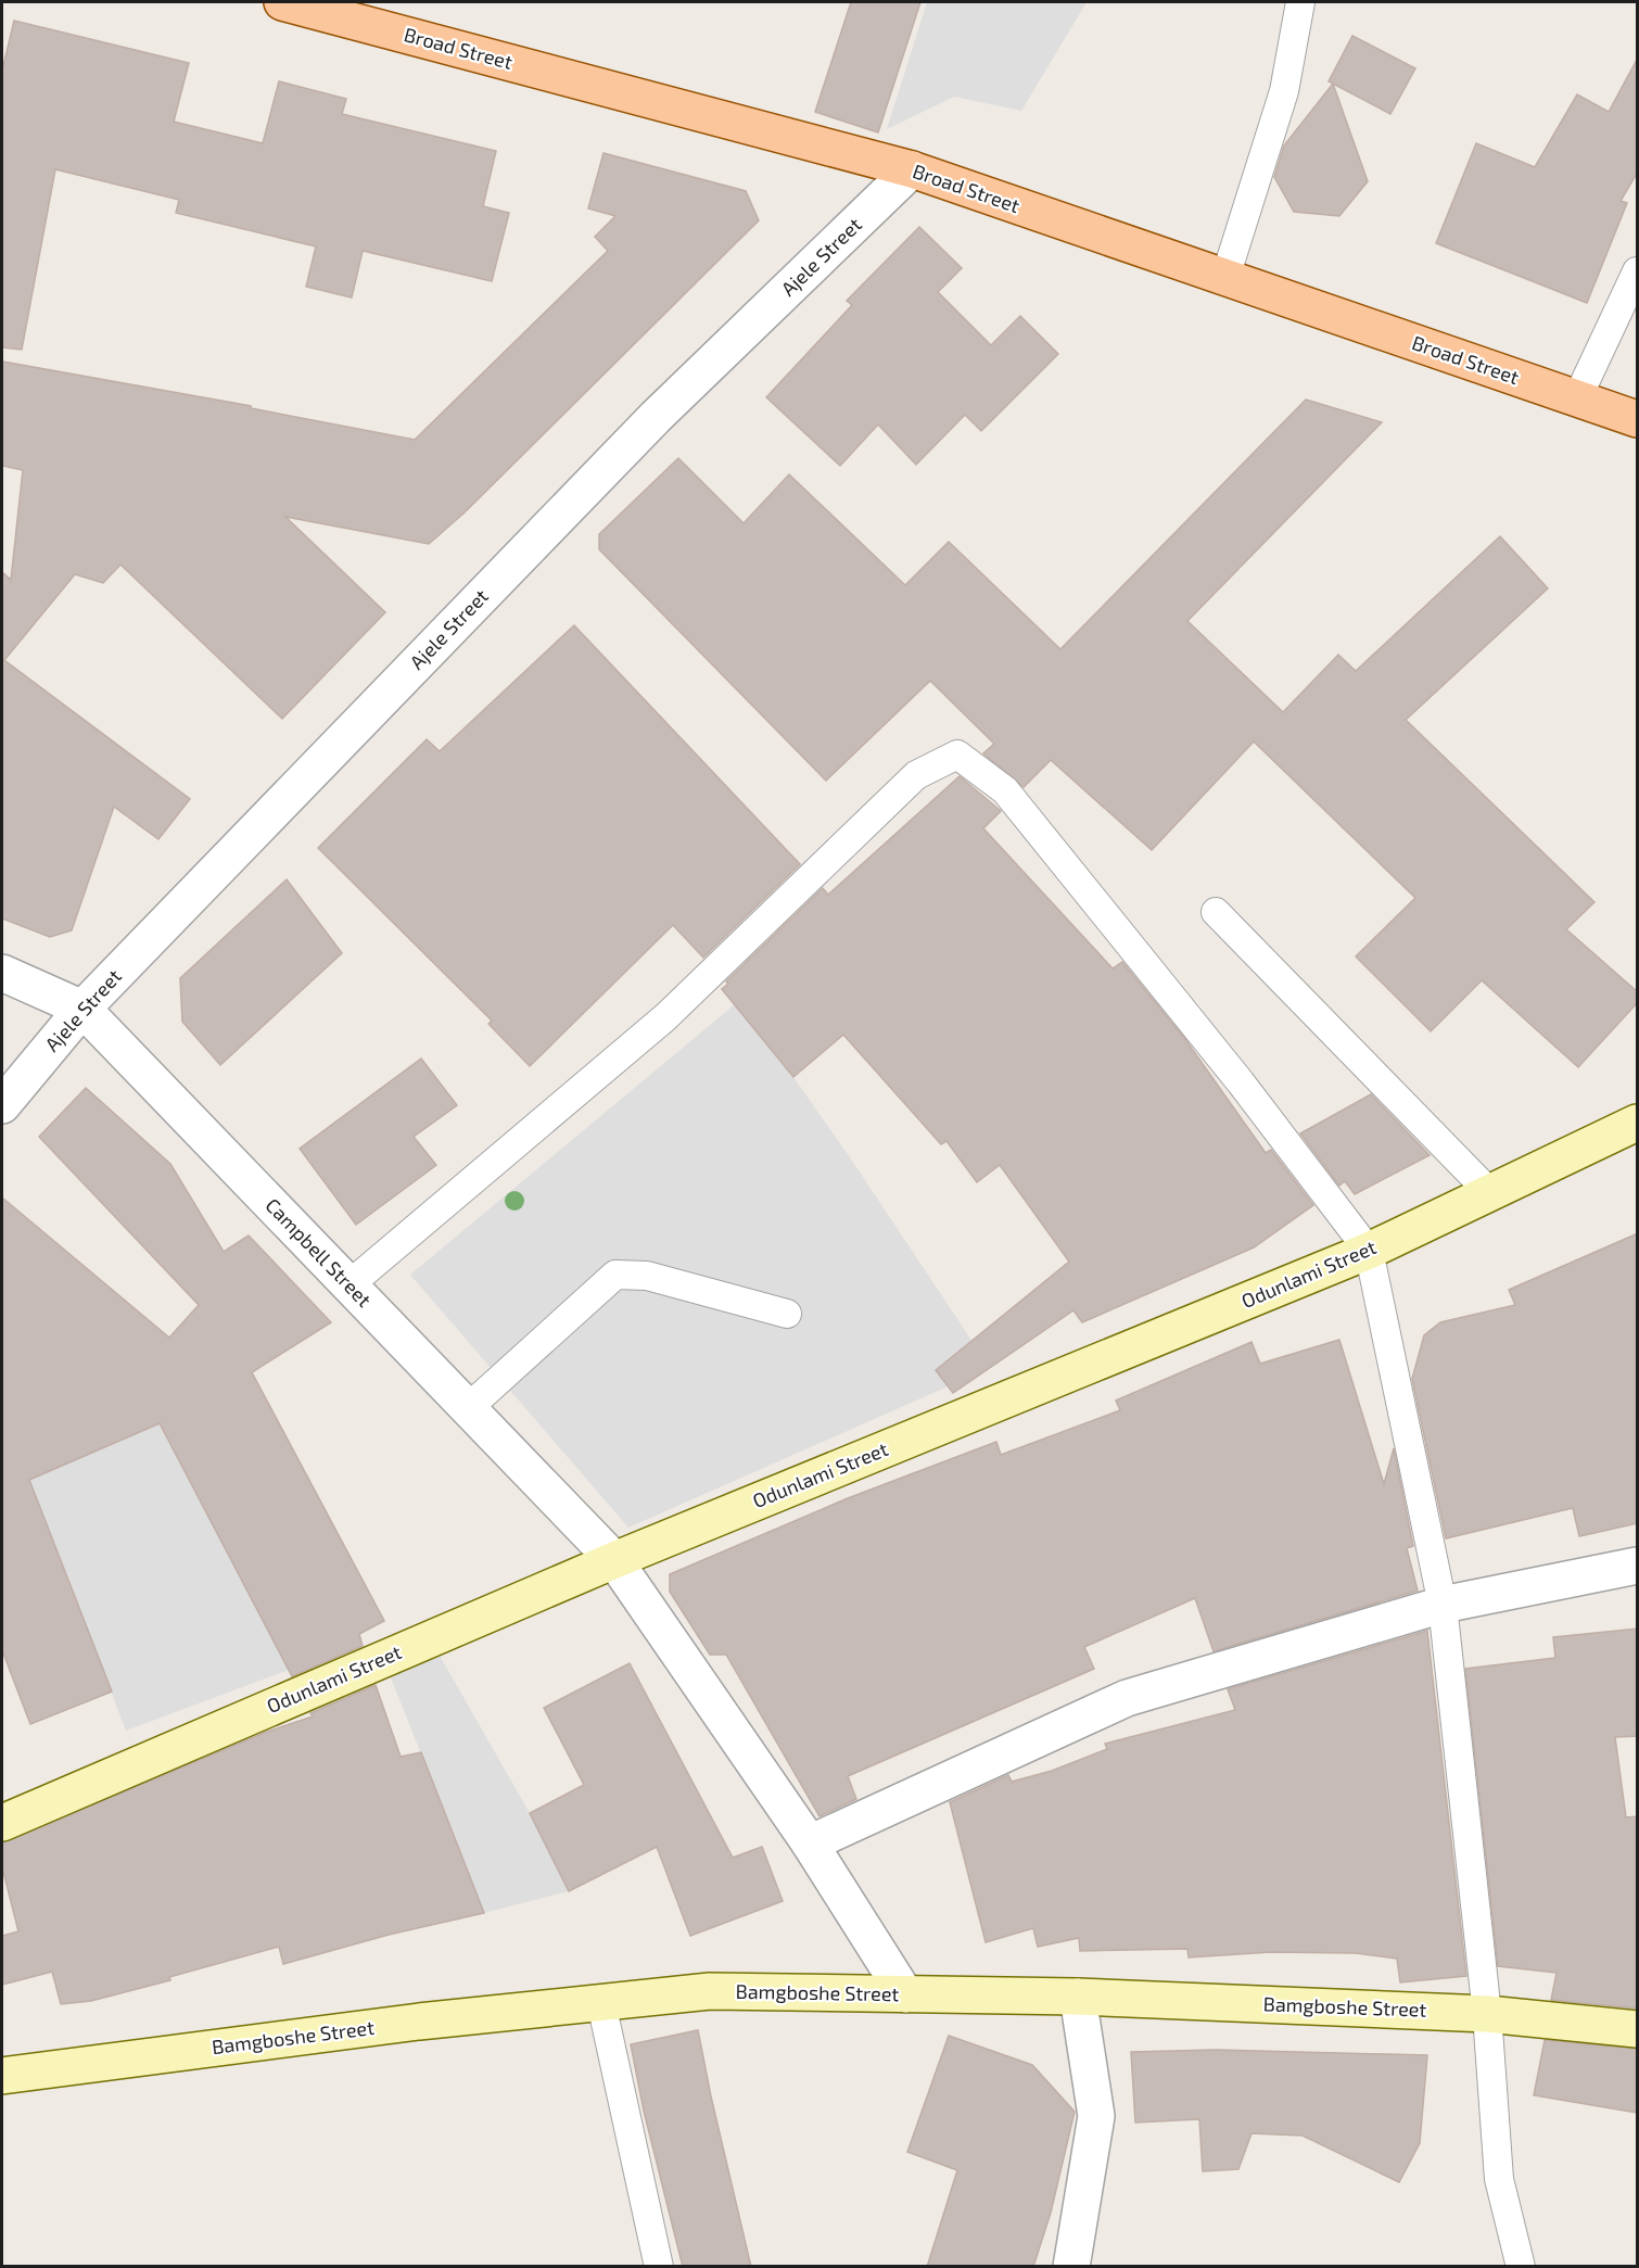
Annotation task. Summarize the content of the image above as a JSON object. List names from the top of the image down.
{
  "streets": {
    "main road": ["Broad Street", "Odunlami Street", "Bamgboshe Street"],
    "street": ["Ajele Street", "Campbell Street"]
  },
  "crossings": [
    ["Broad Street", "Ajele Street"],
    ["Ajele Street", "Campbell Street"],
    ["Campbell Street", "Odunlami Street"],
    ["Campbell Street", "Bamgboshe Street"]
  ]
}
